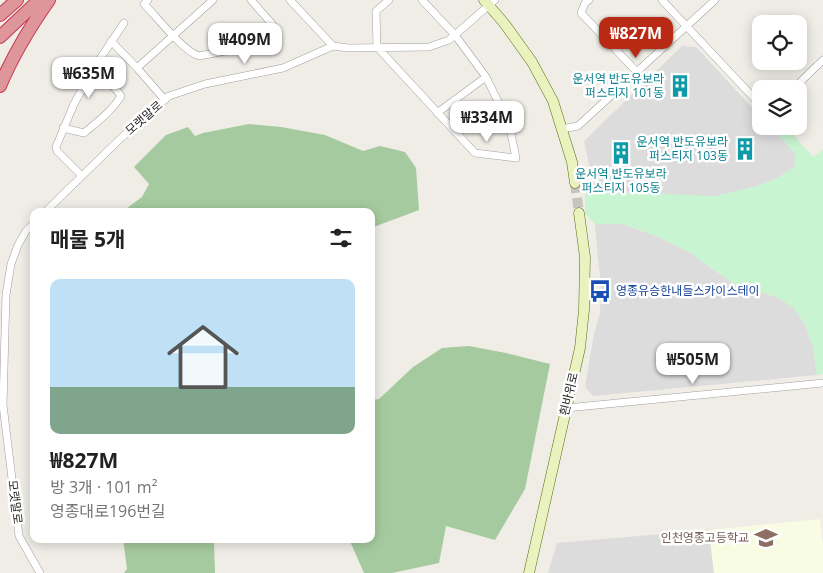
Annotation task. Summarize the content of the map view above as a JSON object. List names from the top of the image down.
{
  "streets": {
    "street": ["모랫말로", "흰바위로"]
  },
  "places": {
    "building": ["운서역 반도유보라 퍼스티지 101동", "운서역 반도유보라 퍼스티지 103동", "운서역 반도유보라 퍼스티지 105동"],
    "bus stop": ["영종유승한내들스카이스테이"],
    "school or university": ["인천영종고등학교"]
  },
  "page": {
    "price": [
      "₩827M",
      "₩409M",
      "₩635M",
      "₩334M",
      "₩505M"
    ],
    "heading": "매물 5개",
    "list": [
      {
        "name": "₩827M",
        "note": "방 3개 · 101 m² · 영종대로196번길"
      }
    ]
  }
}
